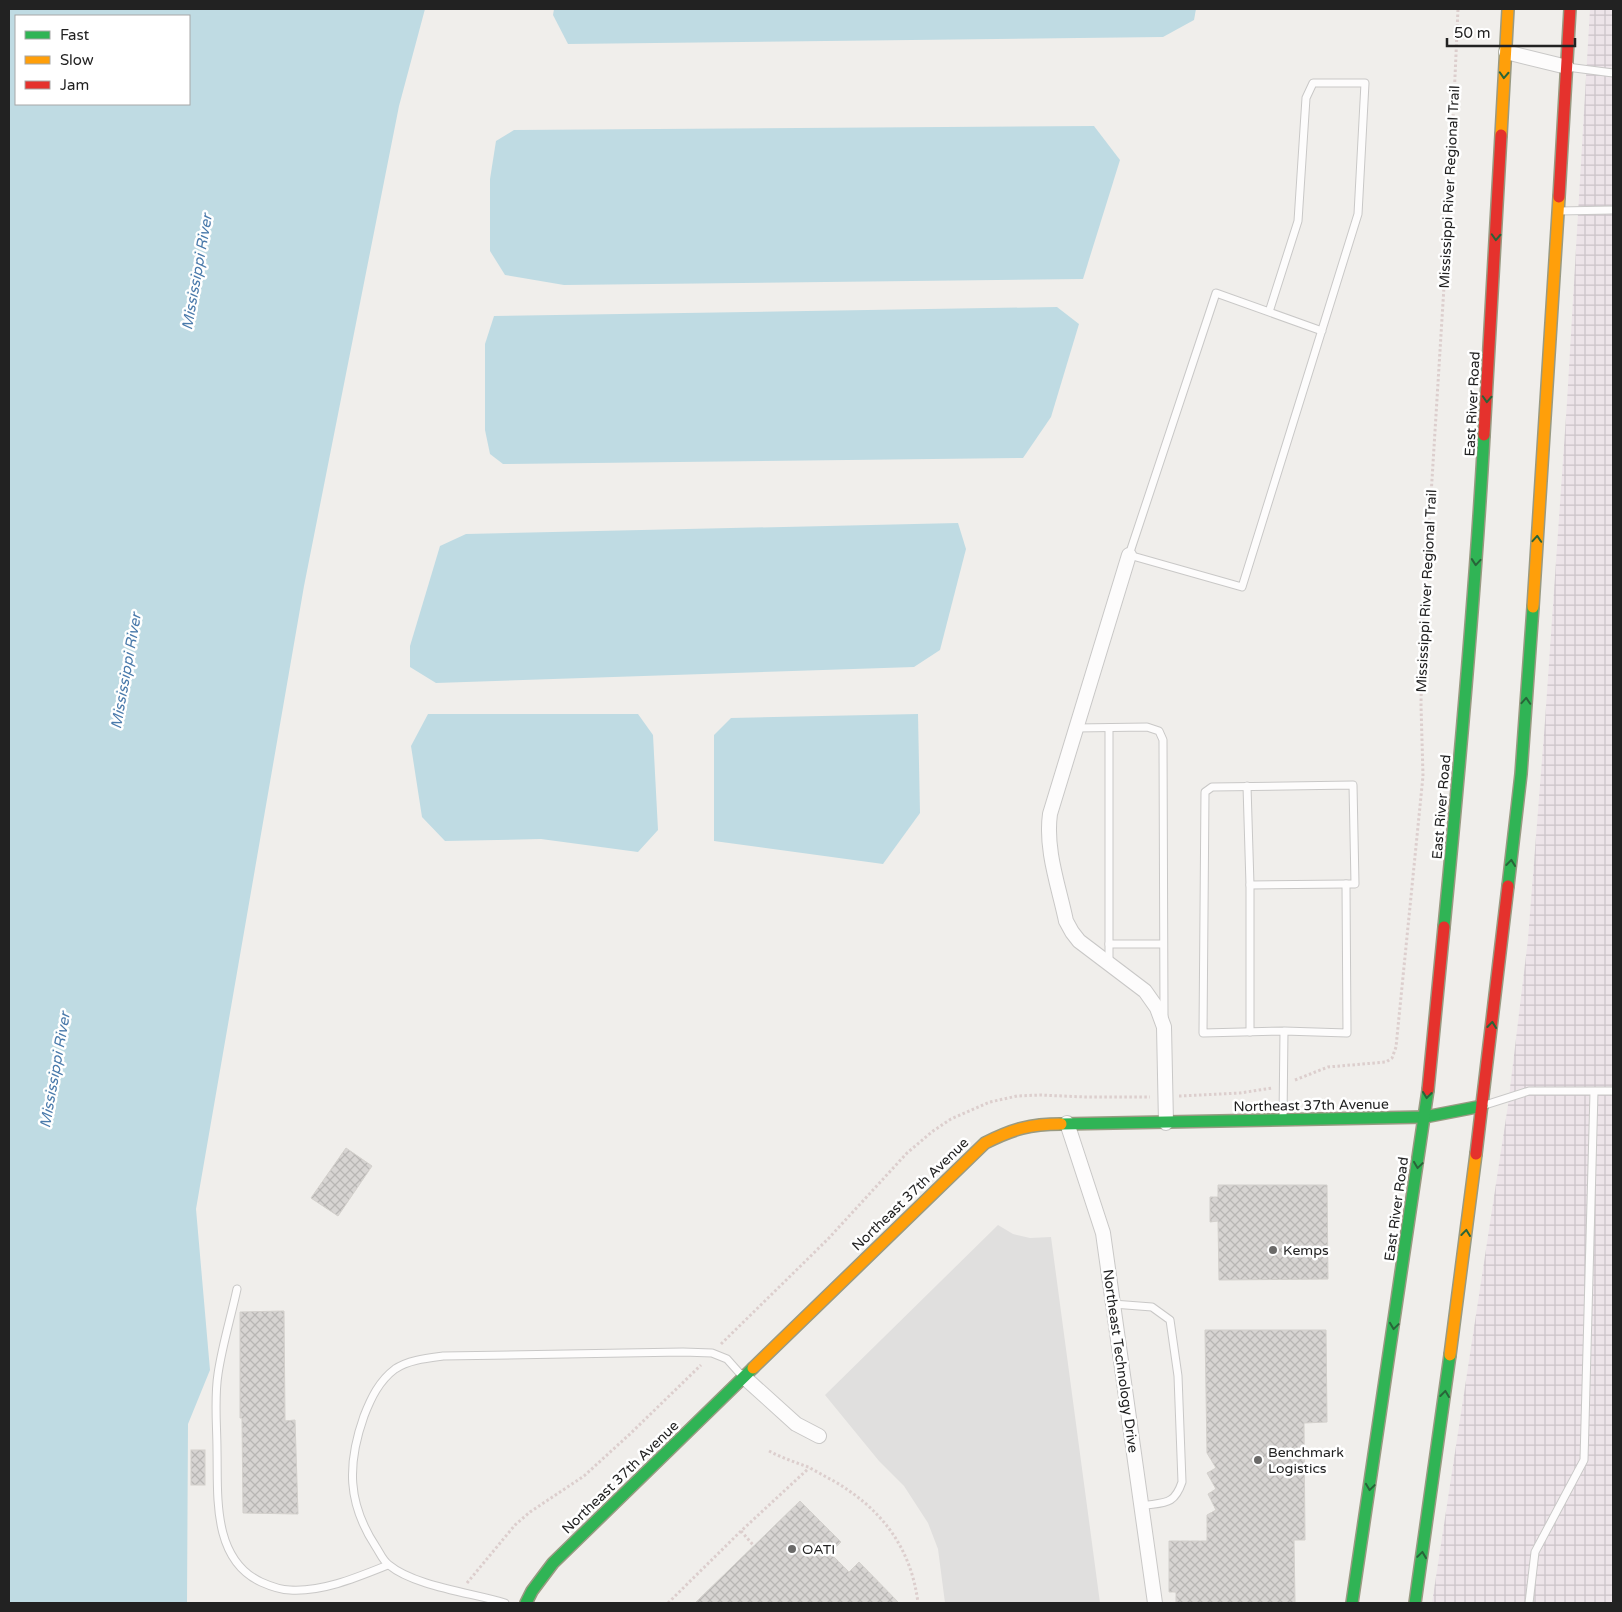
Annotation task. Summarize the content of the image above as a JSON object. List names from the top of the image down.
{
  "streets": {
    "street": ["East River Road", "Northeast 37th Avenue", "Northeast Technology Drive"],
    "path": ["Mississippi River Regional Trail"]
  },
  "crossings": [
    ["East River Road", "Northeast 37th Avenue"],
    ["Northeast 37th Avenue", "Northeast Technology Drive"]
  ],
  "water": ["Mississippi River"],
  "places": ["Kemps", "Benchmark Logistics", "OATI"],
  "legend": ["Fast", "Slow", "Jam"],
  "scale_bar": "50 m"
}
